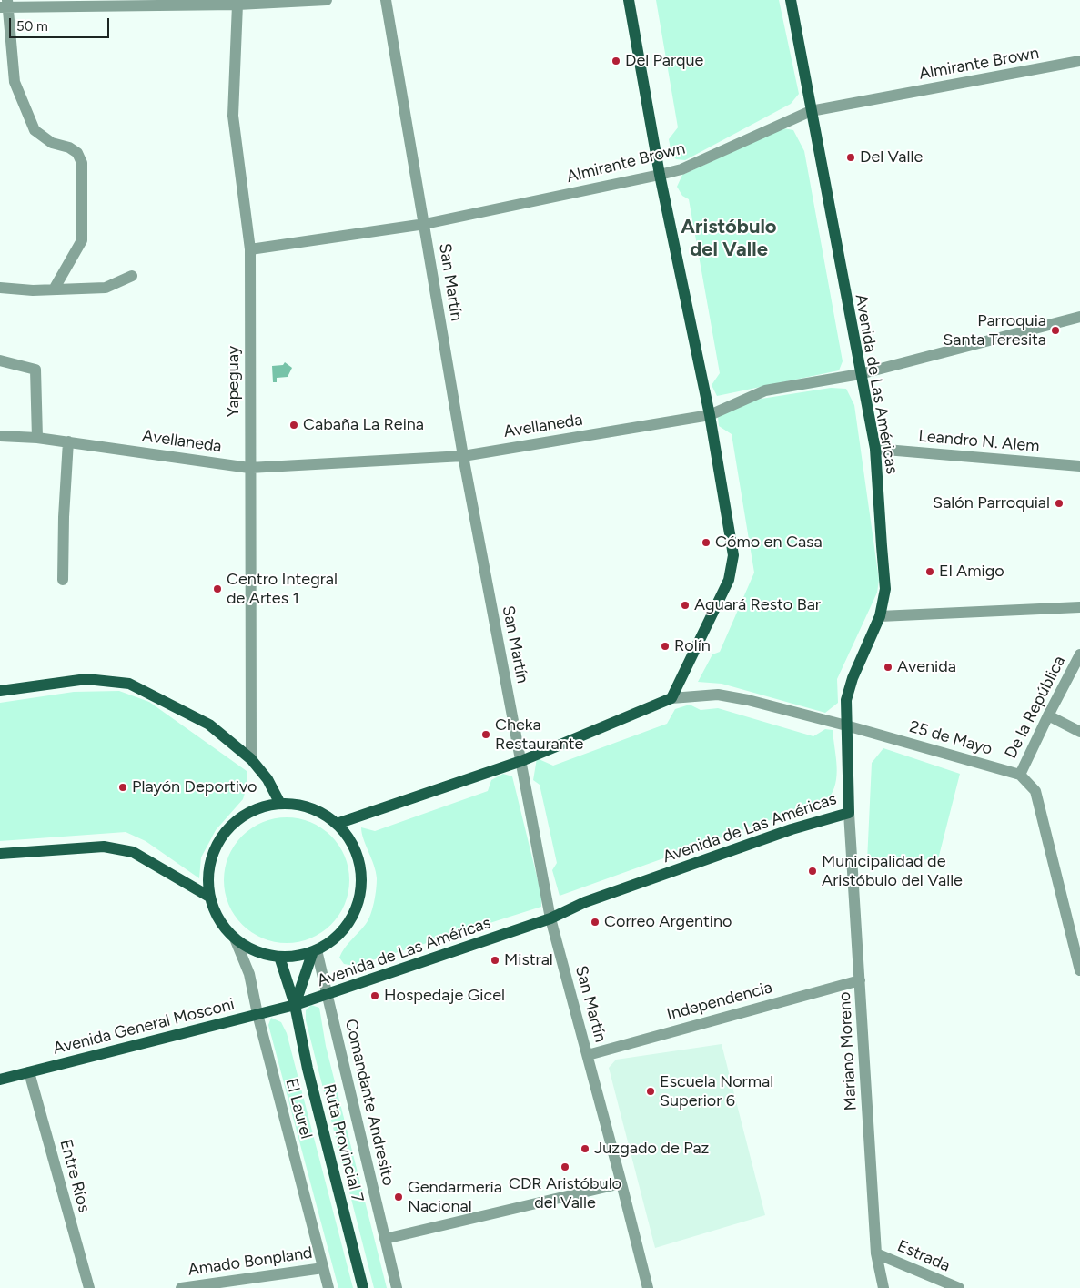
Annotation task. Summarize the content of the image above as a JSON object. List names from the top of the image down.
{
  "streets": {
    "main road": ["Avenida de Las Américas", "Avenida General Mosconi", "Ruta Provincial 7"],
    "street": [
      "Almirante Brown",
      "San Martín",
      "Yapeguay",
      "Avellaneda",
      "Leandro N. Alem",
      "De la República",
      "25 de Mayo",
      "Independencia",
      "Mariano Moreno",
      "Comandante Andresito",
      "El Laurel",
      "Entre Ríos",
      "Estrada",
      "Amado Bonpland"
    ]
  },
  "crossings": [
    ["Almirante Brown", "San Martín"],
    ["Almirante Brown", "Yapeguay"],
    ["Almirante Brown", "Avenida de Las Américas"],
    ["San Martín", "Avenida de Las Américas"],
    ["San Martín", "Avellaneda"],
    ["San Martín", "Independencia"],
    ["Yapeguay", "Avellaneda"],
    ["Avenida de Las Américas", "Avellaneda"],
    ["Avenida de Las Américas", "Leandro N. Alem"],
    ["Avenida de Las Américas", "25 de Mayo"],
    ["Avenida de Las Américas", "Avenida General Mosconi"],
    ["Avenida de Las Américas", "Mariano Moreno"],
    ["Avenida de Las Américas", "Comandante Andresito"],
    ["Avenida de Las Américas", "Ruta Provincial 7"],
    ["De la República", "25 de Mayo"],
    ["Independencia", "Mariano Moreno"],
    ["Avenida General Mosconi", "El Laurel"],
    ["Avenida General Mosconi", "Ruta Provincial 7"],
    ["Avenida General Mosconi", "Entre Ríos"],
    ["Mariano Moreno", "Estrada"],
    ["Comandante Andresito", "El Laurel"],
    ["Comandante Andresito", "Ruta Provincial 7"],
    ["El Laurel", "Ruta Provincial 7"],
    ["El Laurel", "Amado Bonpland"]
  ],
  "districts": ["Aristóbulo del Valle"],
  "places": [
    "Del Parque",
    "Del Valle",
    "Parroquia Santa Teresita",
    "Cabaña La Reina",
    "Salón Parroquial",
    "Cómo en Casa",
    "El Amigo",
    "Centro Integral de Artes 1",
    "Aguará Resto Bar",
    "Rolín",
    "Avenida",
    "Cheka Restaurante",
    "Playón Deportivo",
    "Municipalidad de Aristóbulo del Valle",
    "Correo Argentino",
    "Mistral",
    "Hospedaje Gicel",
    "Escuela Normal Superior 6",
    "Juzgado de Paz",
    "CDR Aristóbulo del Valle",
    "Gendarmería Nacional"
  ],
  "scale_bar": "50 m"
}
